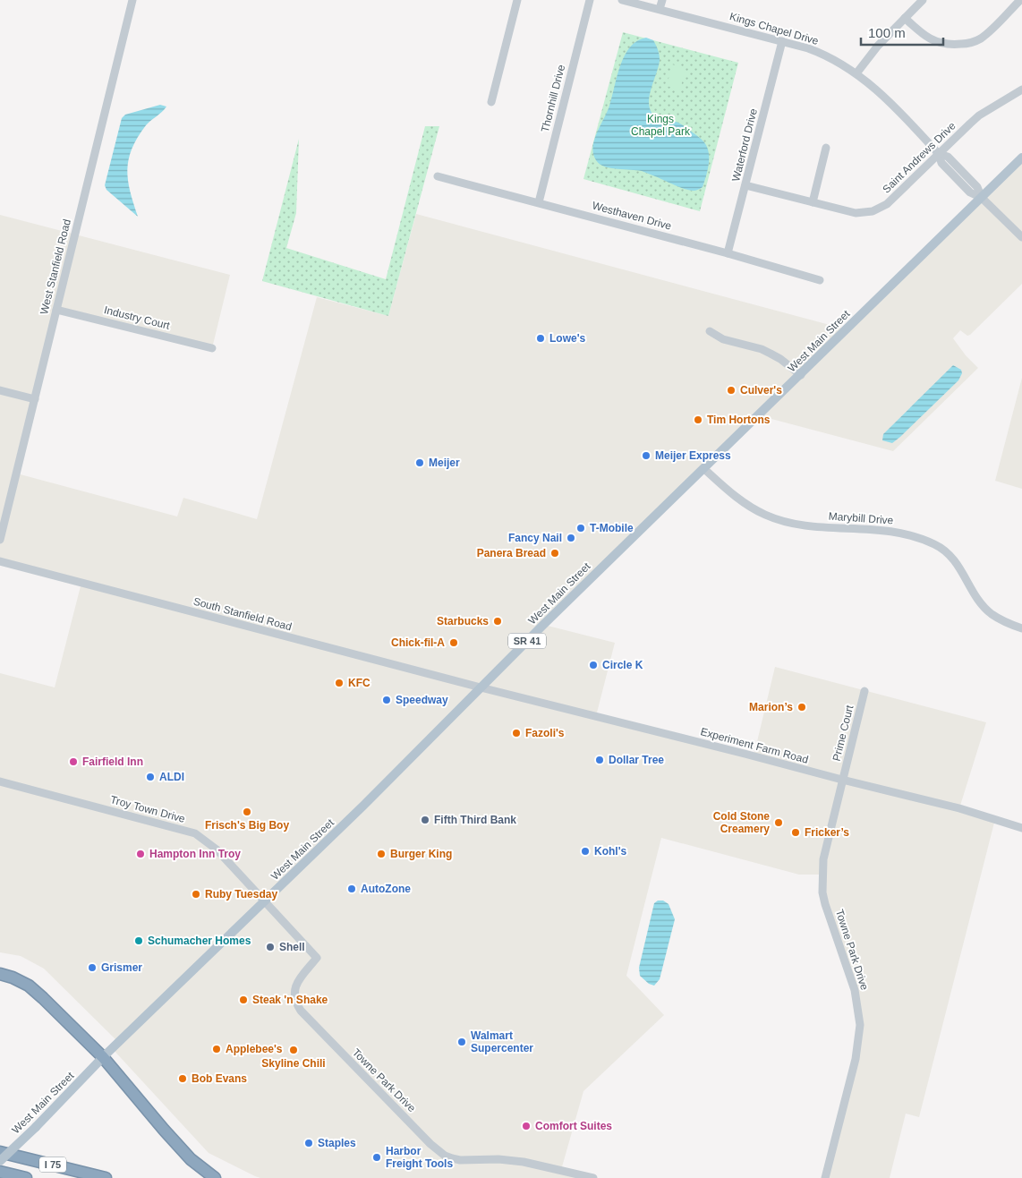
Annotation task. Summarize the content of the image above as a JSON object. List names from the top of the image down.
{
  "streets": {
    "highway": ["I 75"],
    "main road": ["West Main Street", "SR 41"],
    "street": [
      "Kings Chapel Drive",
      "Thornhill Drive",
      "Waterford Drive",
      "Saint Andrews Drive",
      "Westhaven Drive",
      "West Stanfield Road",
      "Industry Court",
      "Marybill Drive",
      "South Stanfield Road",
      "Prime Court",
      "Experiment Farm Road",
      "Troy Town Drive",
      "Towne Park Drive"
    ]
  },
  "crossings": [
    ["Kings Chapel Drive", "Waterford Drive"],
    ["Kings Chapel Drive", "Saint Andrews Drive"],
    ["Kings Chapel Drive", "West Main Street"],
    ["Thornhill Drive", "Westhaven Drive"],
    ["Waterford Drive", "Saint Andrews Drive"],
    ["Waterford Drive", "Westhaven Drive"],
    ["West Stanfield Road", "Industry Court"],
    ["West Main Street", "Marybill Drive"],
    ["West Main Street", "South Stanfield Road"],
    ["West Main Street", "Experiment Farm Road"],
    ["West Main Street", "Troy Town Drive"],
    ["West Main Street", "Towne Park Drive"],
    ["South Stanfield Road", "Experiment Farm Road"],
    ["Prime Court", "Experiment Farm Road"],
    ["Prime Court", "Towne Park Drive"],
    ["Experiment Farm Road", "Towne Park Drive"],
    ["Troy Town Drive", "Towne Park Drive"]
  ],
  "parks": ["Kings Chapel Park"],
  "places": [
    "Lowe's",
    "Culver's",
    "Tim Hortons",
    "Meijer Express",
    "Meijer",
    "T-Mobile",
    "Fancy Nail",
    "Panera Bread",
    "Starbucks",
    "Chick-fil-A",
    "Circle K",
    "KFC",
    "Speedway",
    "Marion’s",
    "Fazoli's",
    "Dollar Tree",
    "Fairfield Inn",
    "ALDI",
    "Frisch's Big Boy",
    "Fifth Third Bank",
    "Cold Stone Creamery",
    "Fricker’s",
    "Kohl's",
    "Hampton Inn Troy",
    "Burger King",
    "AutoZone",
    "Ruby Tuesday",
    "Schumacher Homes",
    "Shell",
    "Grismer",
    "Steak 'n Shake",
    "Walmart Supercenter",
    "Applebee's",
    "Skyline Chili",
    "Bob Evans",
    "Comfort Suites",
    "Staples",
    "Harbor Freight Tools"
  ],
  "scale_bar": "100 m"
}
